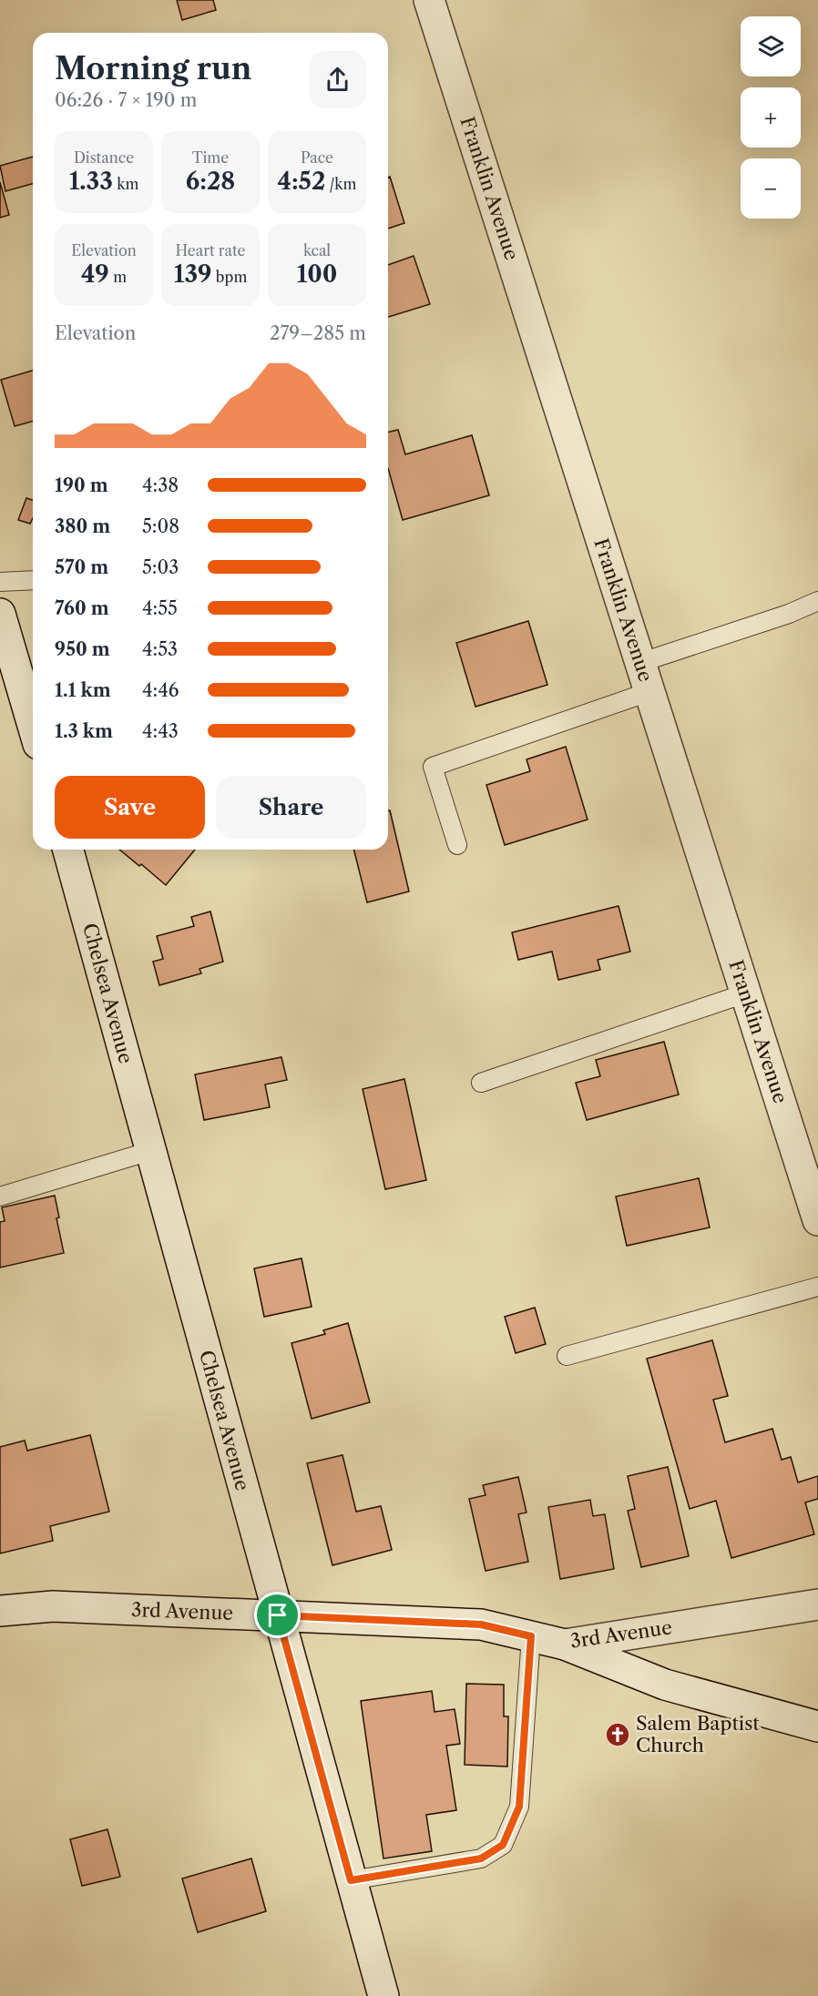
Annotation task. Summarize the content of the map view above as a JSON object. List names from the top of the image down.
{
  "streets": {
    "street": ["Franklin Avenue", "Chelsea Avenue", "3rd Avenue"]
  },
  "crossings": [
    ["Chelsea Avenue", "3rd Avenue"]
  ],
  "places": {
    "church": ["Salem Baptist Church"]
  },
  "page": {
    "map_buttons": ["+", "−"],
    "heading": ["Morning run", "06:26 · 7 × 190 m"],
    "stats": [
      ["Distance", "1.33 km"],
      ["Time", "6:28"],
      ["Pace", "4:52 /km"],
      ["Elevation", "49 m"],
      ["Heart rate", "139 bpm"],
      ["kcal", "100"]
    ],
    "chart": ["Elevation", "279–285 m"],
    "list": [
      {
        "name": "190 m",
        "note": "4:38"
      },
      {
        "name": "380 m",
        "note": "5:08"
      },
      {
        "name": "570 m",
        "note": "5:03"
      },
      {
        "name": "760 m",
        "note": "4:55"
      },
      {
        "name": "950 m",
        "note": "4:53"
      },
      {
        "name": "1.1 km",
        "note": "4:46"
      },
      {
        "name": "1.3 km",
        "note": "4:43"
      }
    ],
    "buttons": ["Save", "Share"]
  }
}
